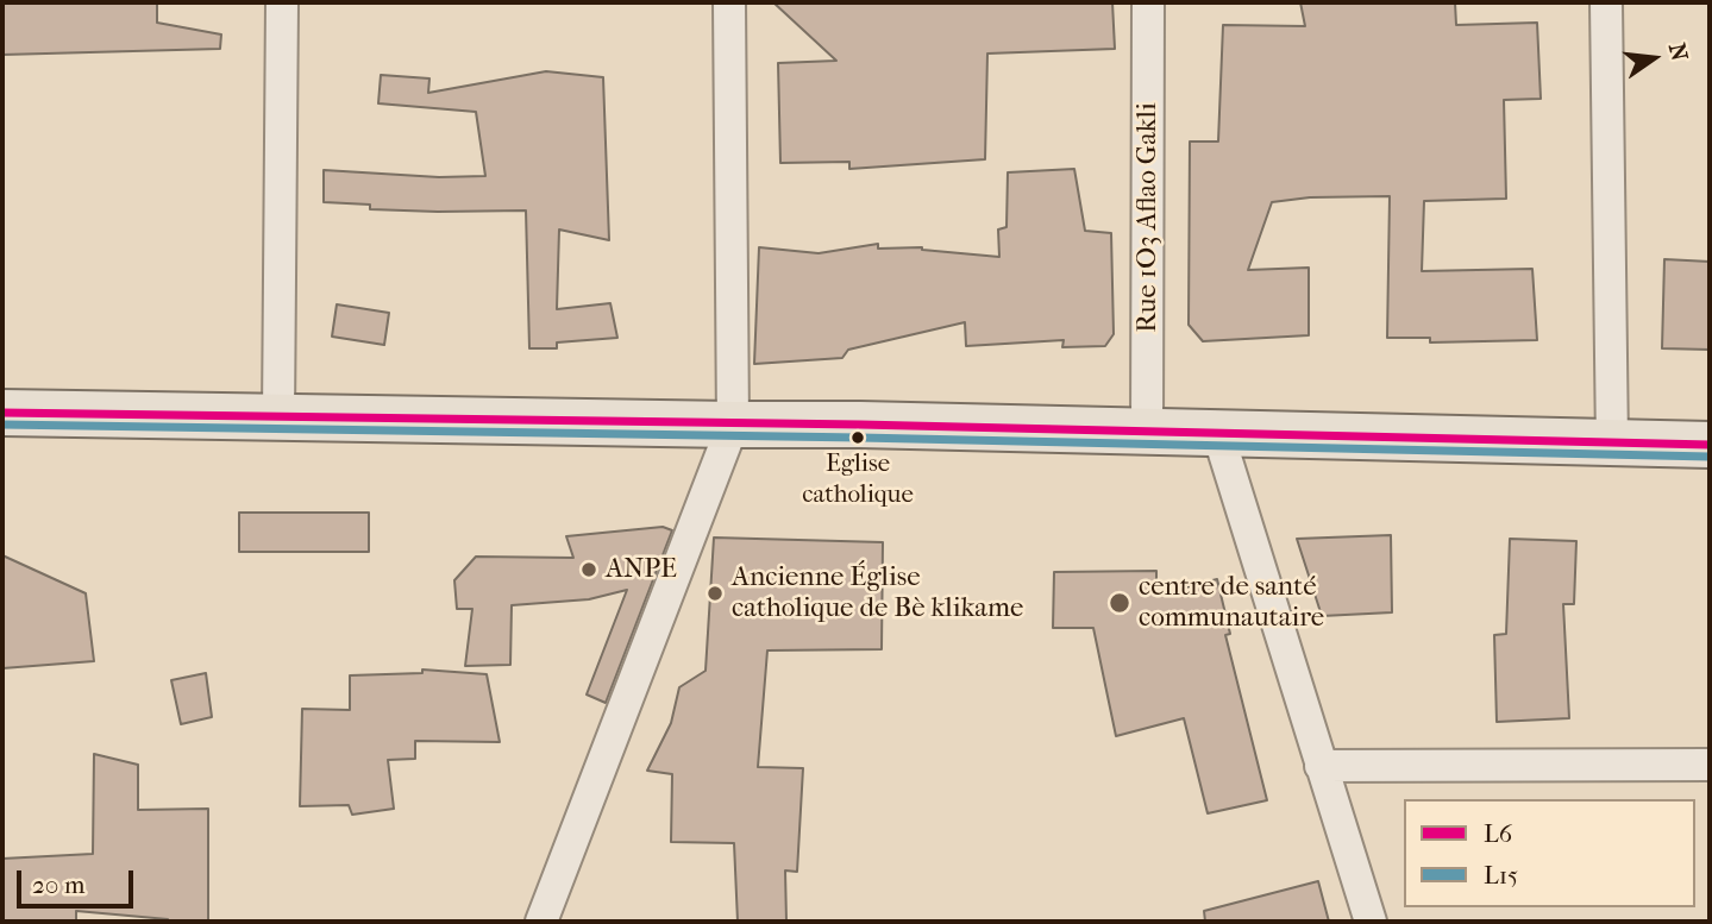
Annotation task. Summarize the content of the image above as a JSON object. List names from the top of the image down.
{
  "streets": {
    "street": ["Rue 1O3 Aflao Gakli"]
  },
  "places": [
    "Eglise catholique",
    "ANPE",
    "Ancienne Église catholique de Bè klikame",
    "centre de santé communautaire"
  ],
  "lines": ["transit line L6", "transit line L15"],
  "legend": ["L6", "L15"],
  "scale_bar": "20 m",
  "north": "right"
}
